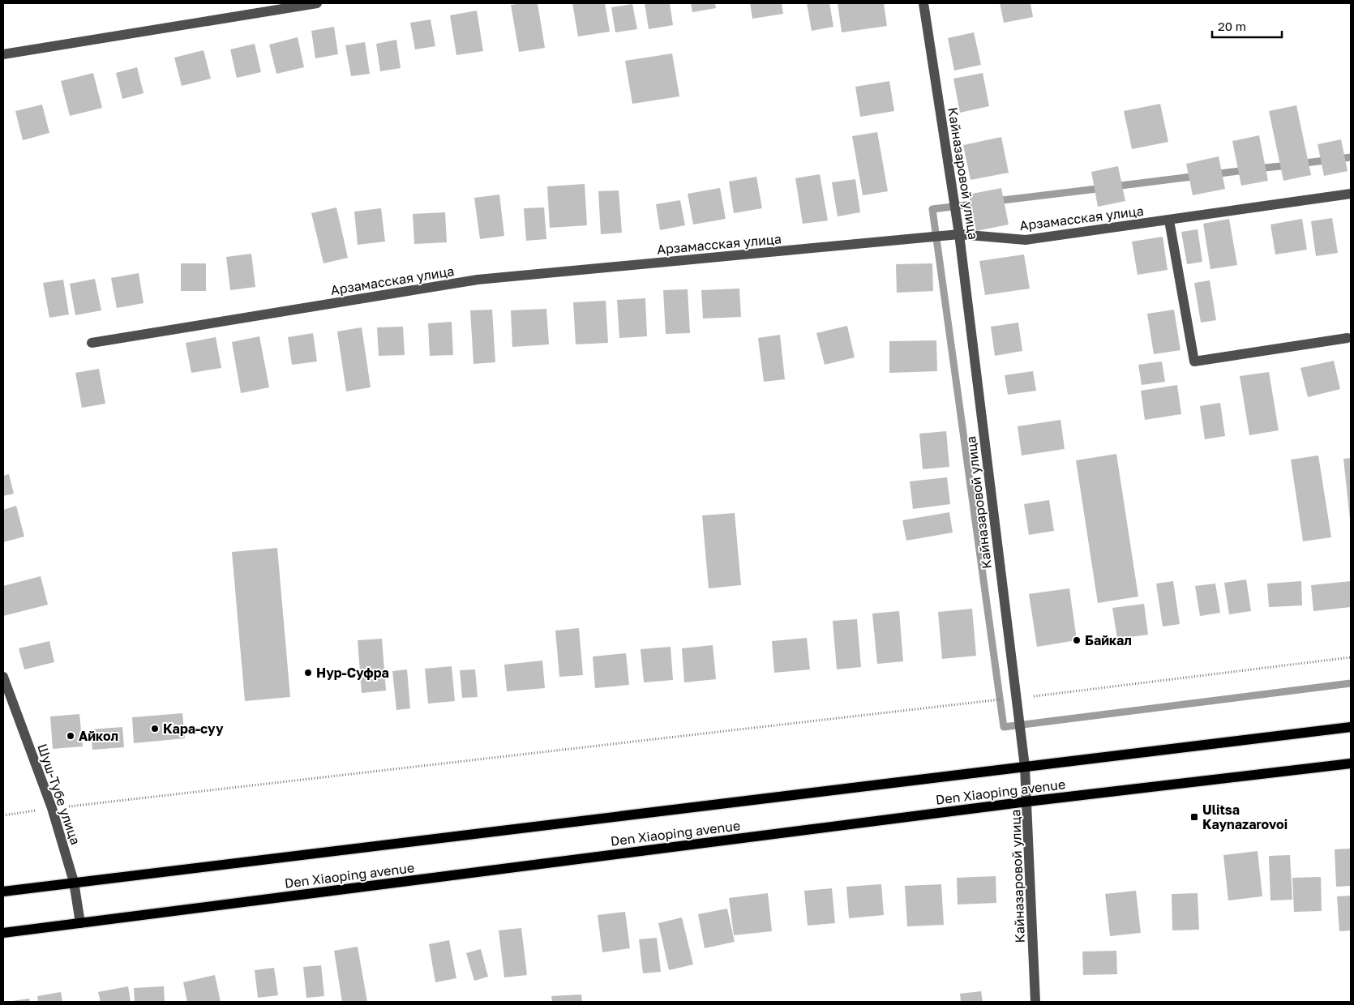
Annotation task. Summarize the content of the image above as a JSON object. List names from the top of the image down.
{
  "streets": {
    "main road": ["Den Xiaoping avenue"],
    "street": ["Кайназаровой улица", "Арзамасская улица", "Шуш-Тубе улица"]
  },
  "crossings": [
    ["Кайназаровой улица", "Арзамасская улица"],
    ["Кайназаровой улица", "Den Xiaoping avenue"],
    ["Den Xiaoping avenue", "Шуш-Тубе улица"]
  ],
  "places": {
    "other": [
      "Байкал",
      "Нур-Суфра",
      "Кара-суу",
      "Айкол"
    ],
    "transit": ["Ulitsa Kaynazarovoi"]
  },
  "scale_bar": "20 m"
}
